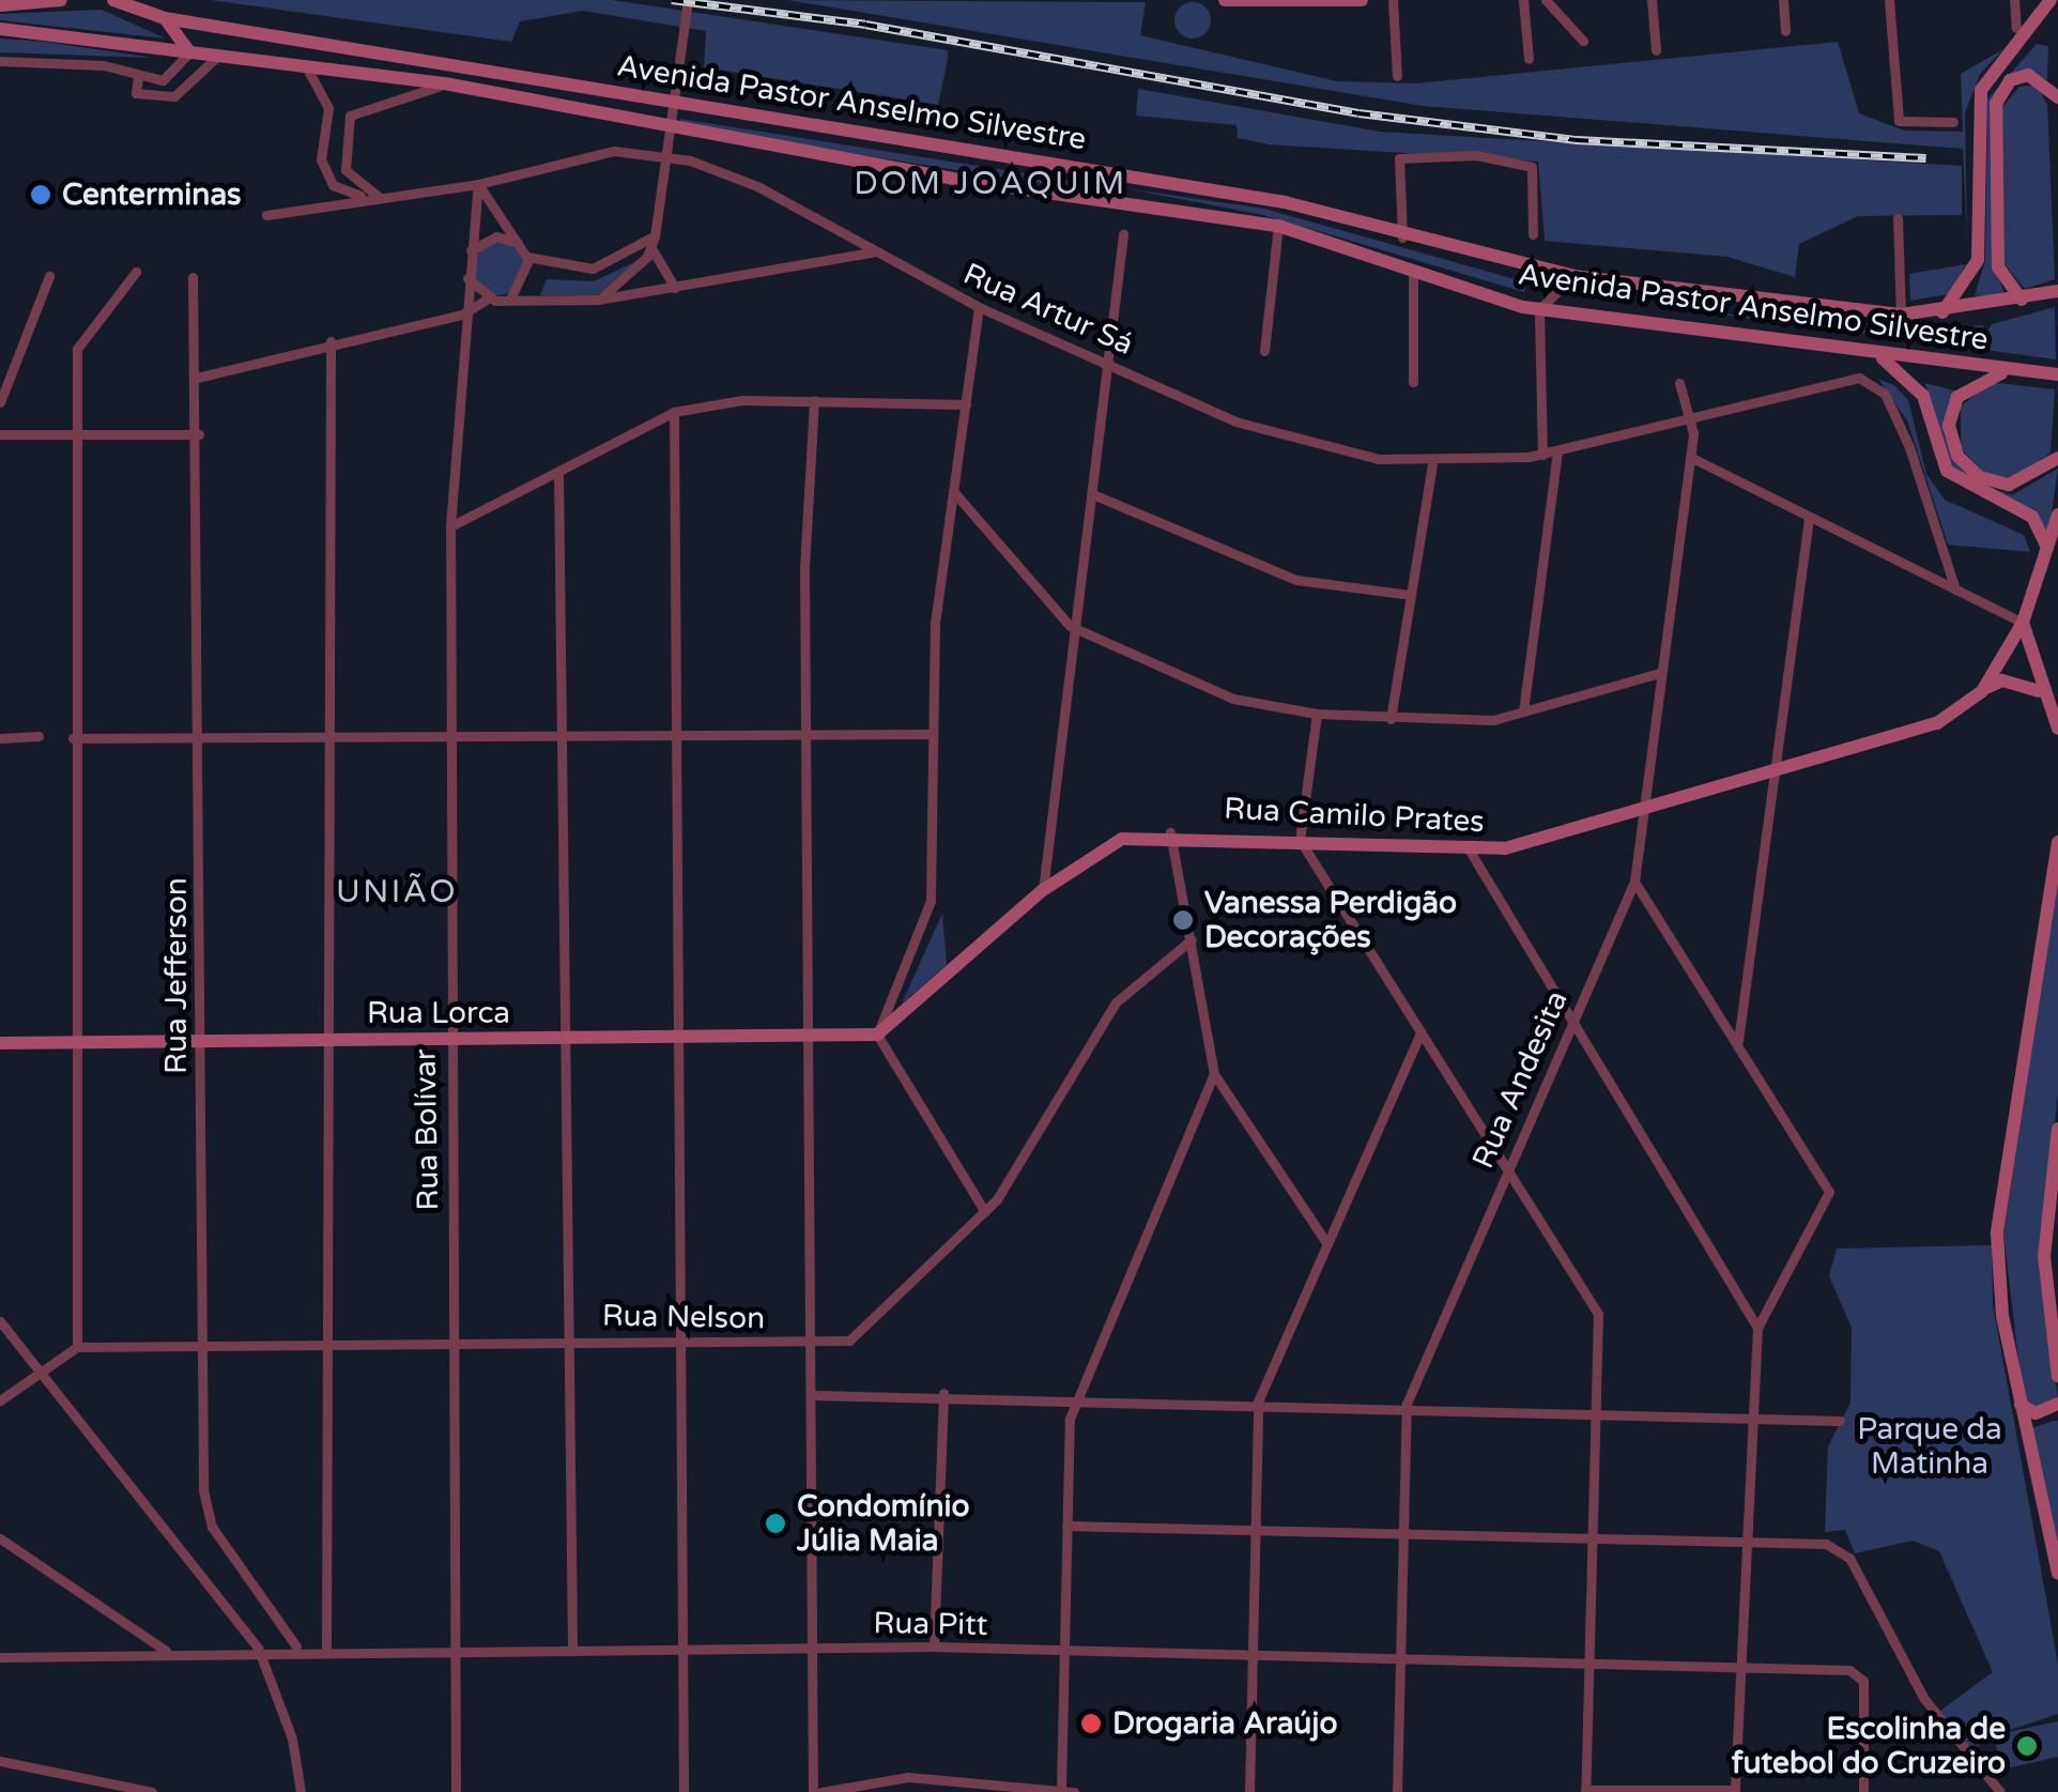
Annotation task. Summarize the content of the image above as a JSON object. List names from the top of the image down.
{
  "streets": {
    "main road": ["Avenida Pastor Anselmo Silvestre", "Rua Camilo Prates", "Rua Lorca"],
    "street": [
      "Rua Artur Sá",
      "Rua Jefferson",
      "Rua Andesita",
      "Rua Bolívar",
      "Rua Nelson",
      "Rua Pitt"
    ]
  },
  "crossings": [
    ["Rua Artur Sá", "Rua Andesita"],
    ["Rua Camilo Prates", "Rua Lorca"],
    ["Rua Camilo Prates", "Rua Andesita"],
    ["Rua Jefferson", "Rua Lorca"],
    ["Rua Jefferson", "Rua Nelson"],
    ["Rua Jefferson", "Rua Pitt"],
    ["Rua Lorca", "Rua Bolívar"],
    ["Rua Andesita", "Rua Pitt"],
    ["Rua Bolívar", "Rua Nelson"],
    ["Rua Bolívar", "Rua Pitt"]
  ],
  "districts": ["DOM JOAQUIM", "UNIÃO"],
  "parks": ["Parque da Matinha"],
  "places": [
    "Centerminas",
    "Vanessa Perdigão Decorações",
    "Condomínio Júlia Maia",
    "Drogaria Araújo",
    "Escolinha de futebol do Cruzeiro"
  ]
}
